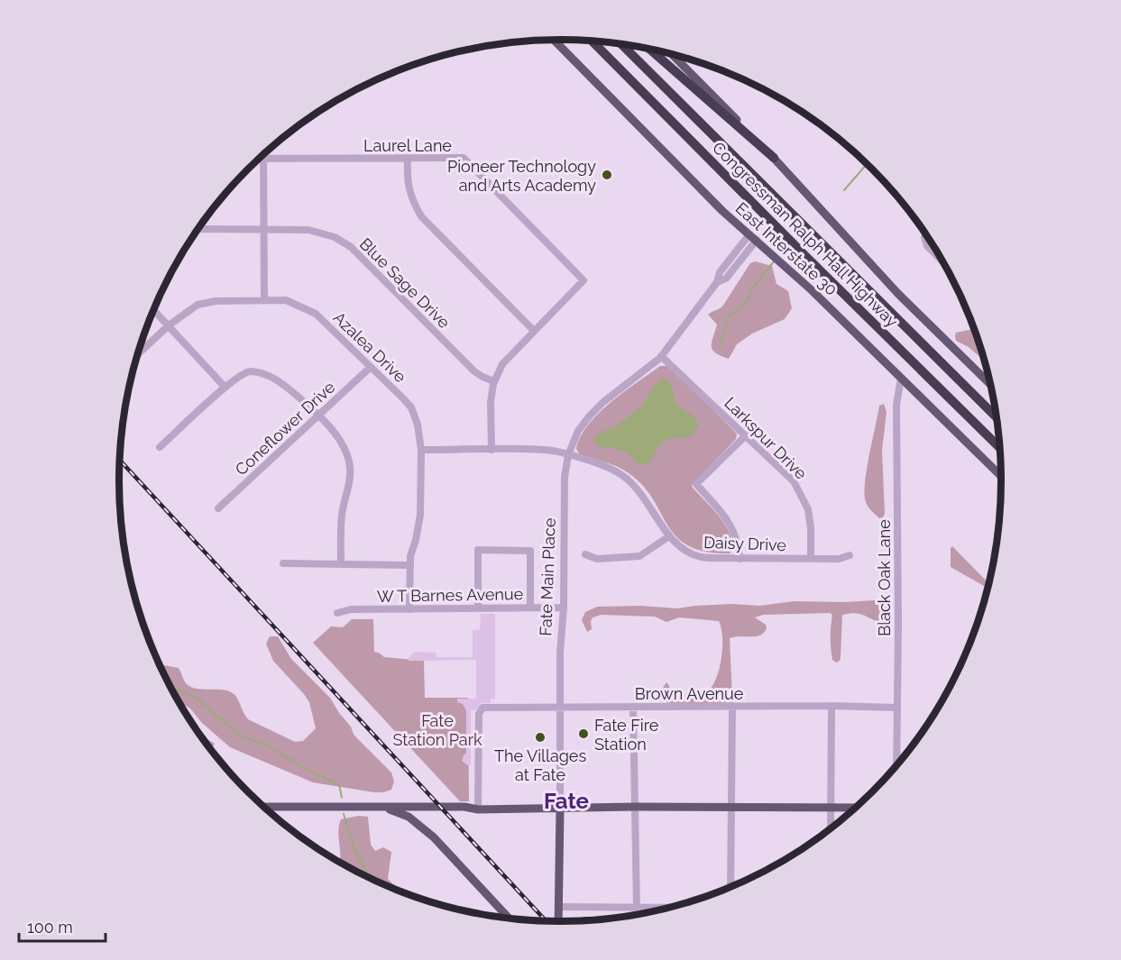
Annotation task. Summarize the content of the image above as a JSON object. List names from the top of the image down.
{
  "streets": {
    "highway": ["Congressman Ralph Hall Highway"],
    "main road": ["East Interstate 30", "Fate Main Place"],
    "street": [
      "Laurel Lane",
      "Blue Sage Drive",
      "Azalea Drive",
      "Coneflower Drive",
      "Larkspur Drive",
      "Daisy Drive",
      "Black Oak Lane",
      "W T Barnes Avenue",
      "Brown Avenue"
    ]
  },
  "crossings": [
    ["East Interstate 30", "Fate Main Place"],
    ["East Interstate 30", "Black Oak Lane"],
    ["Azalea Drive", "Coneflower Drive"],
    ["Azalea Drive", "Daisy Drive"],
    ["Azalea Drive", "W T Barnes Avenue"],
    ["Larkspur Drive", "Daisy Drive"],
    ["Larkspur Drive", "Fate Main Place"],
    ["Daisy Drive", "Fate Main Place"],
    ["Fate Main Place", "W T Barnes Avenue"],
    ["Fate Main Place", "Brown Avenue"],
    ["Black Oak Lane", "Brown Avenue"]
  ],
  "districts": ["Fate"],
  "parks": ["Fate Station Park"],
  "places": ["Pioneer Technology and Arts Academy", "Fate Fire Station", "The Villages at Fate"],
  "scale_bar": "100 m"
}
